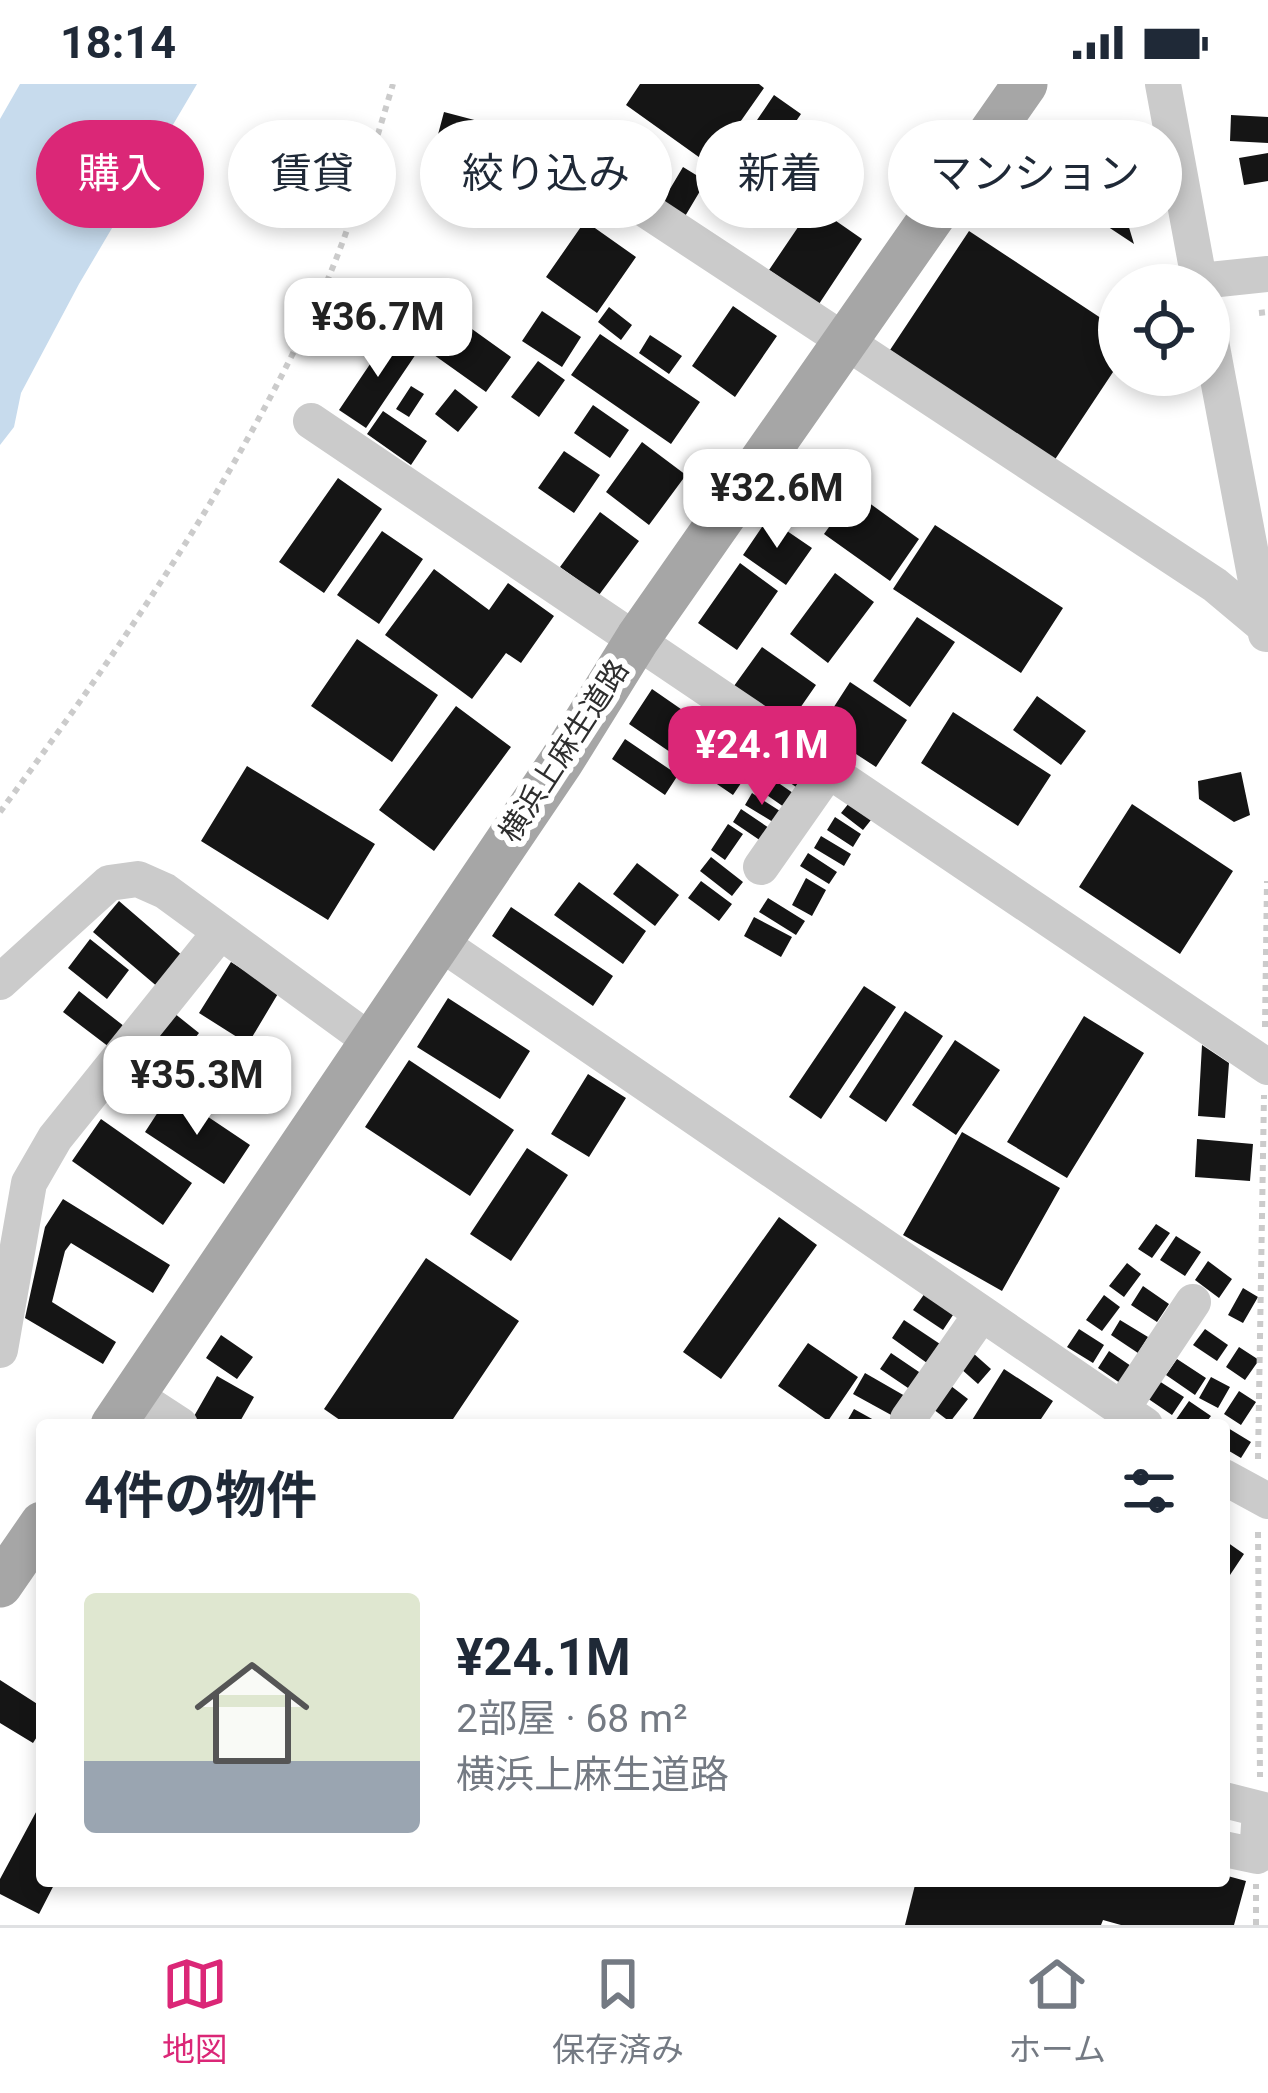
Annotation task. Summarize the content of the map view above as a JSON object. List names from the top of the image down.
{
  "streets": {
    "main road": ["横浜上麻生道路"]
  },
  "page": {
    "status": "18:14",
    "chip": [
      "購入",
      "賃貸",
      "絞り込み",
      "新着",
      "マンション"
    ],
    "price": [
      "¥36.7M",
      "¥32.6M",
      "¥24.1M",
      "¥35.3M"
    ],
    "heading": "4件の物件",
    "list": [
      {
        "name": "¥24.1M",
        "note": "2部屋 · 68 m² · 横浜上麻生道路"
      }
    ],
    "tabs": ["地図", "保存済み", "ホーム"]
  }
}
